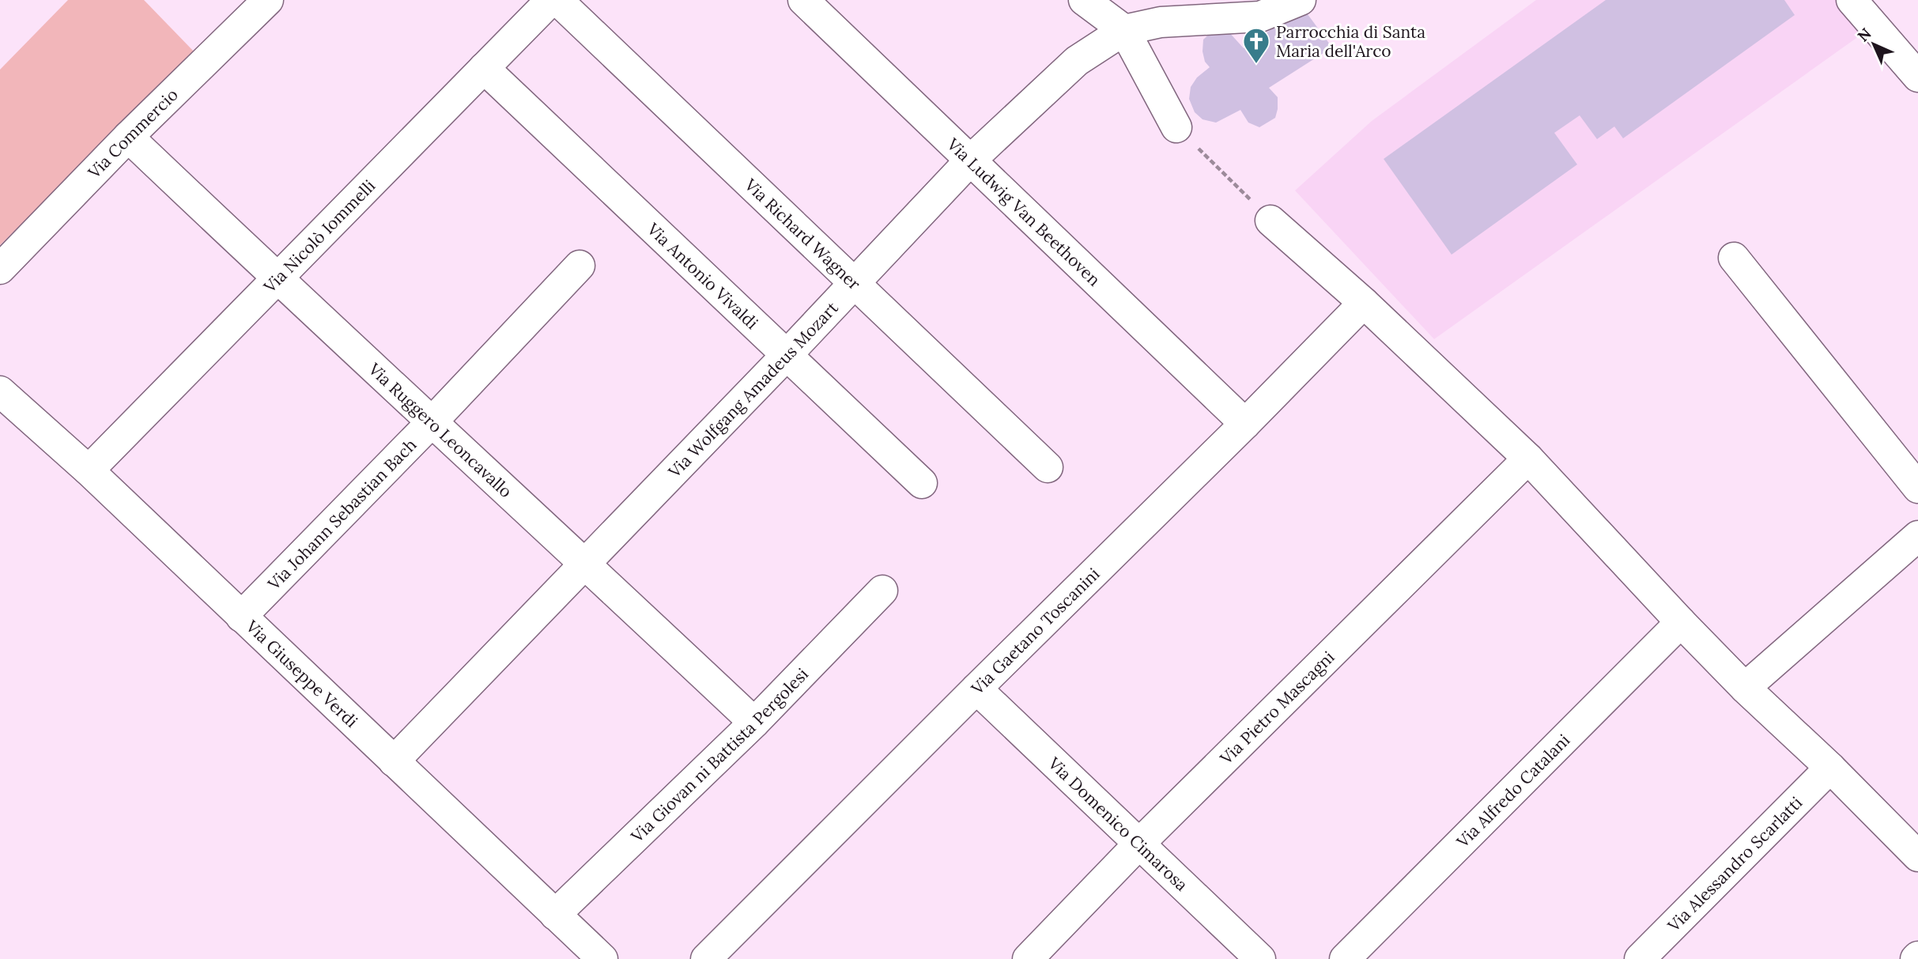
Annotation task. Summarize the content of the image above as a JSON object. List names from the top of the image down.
{
  "streets": {
    "street": [
      "Via Commercio",
      "Via Ludwig Van Beethoven",
      "Via Richard Wagner",
      "Via Nicolò Iommelli",
      "Via Antonio Vivaldi",
      "Via Wolfgang Amadeus Mozart",
      "Via Ruggero Leoncavallo",
      "Via Johann Sebastian Bach",
      "Via Gaetano Toscanini",
      "Via Giuseppe Verdi",
      "Via Pietro Mascagni",
      "Via Giovan ni Battista Pergolesi",
      "Via Alfredo Catalani",
      "Via Domenico Cimarosa",
      "Via Alessandro Scarlatti"
    ]
  },
  "crossings": [
    ["Via Commercio", "Via Ruggero Leoncavallo"],
    ["Via Ludwig Van Beethoven", "Via Wolfgang Amadeus Mozart"],
    ["Via Ludwig Van Beethoven", "Via Gaetano Toscanini"],
    ["Via Richard Wagner", "Via Wolfgang Amadeus Mozart"],
    ["Via Nicolò Iommelli", "Via Antonio Vivaldi"],
    ["Via Nicolò Iommelli", "Via Ruggero Leoncavallo"],
    ["Via Nicolò Iommelli", "Via Giuseppe Verdi"],
    ["Via Antonio Vivaldi", "Via Wolfgang Amadeus Mozart"],
    ["Via Wolfgang Amadeus Mozart", "Via Ruggero Leoncavallo"],
    ["Via Wolfgang Amadeus Mozart", "Via Giuseppe Verdi"],
    ["Via Ruggero Leoncavallo", "Via Johann Sebastian Bach"],
    ["Via Ruggero Leoncavallo", "Via Giovan ni Battista Pergolesi"],
    ["Via Johann Sebastian Bach", "Via Giuseppe Verdi"],
    ["Via Gaetano Toscanini", "Via Domenico Cimarosa"],
    ["Via Giuseppe Verdi", "Via Giovan ni Battista Pergolesi"],
    ["Via Pietro Mascagni", "Via Domenico Cimarosa"]
  ],
  "places": {
    "church": ["Parrocchia di Santa Maria dell'Arco"]
  },
  "north": "top left"
}
